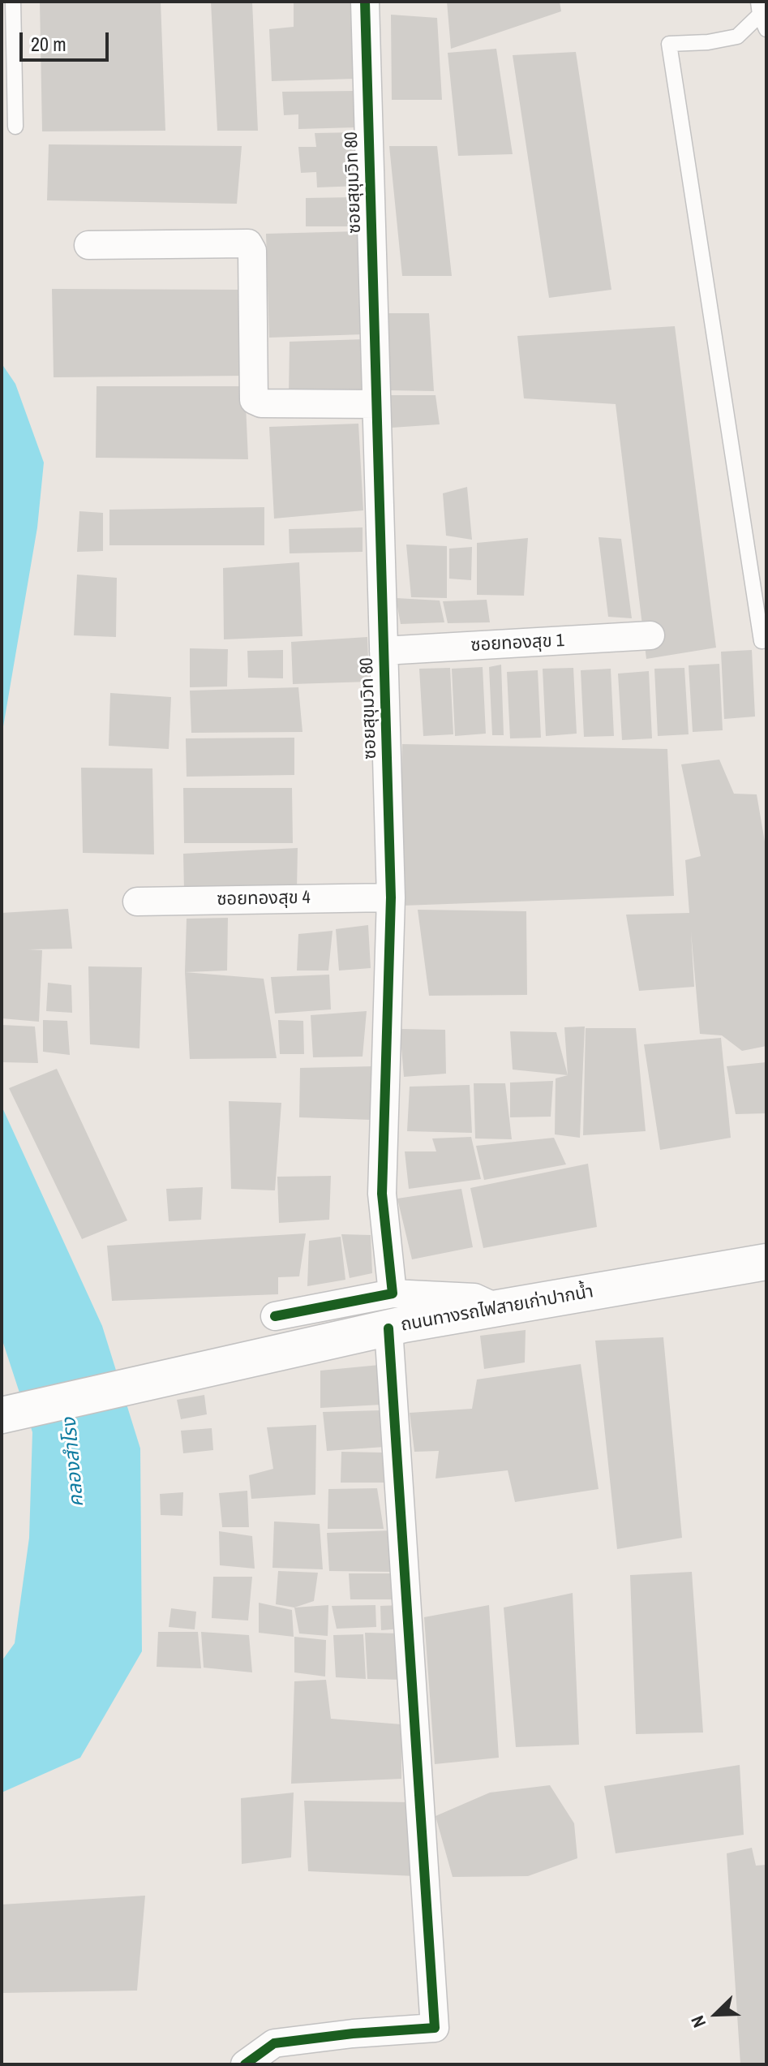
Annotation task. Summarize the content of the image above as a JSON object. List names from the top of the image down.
{
  "streets": {
    "main road": ["ถนนทางรถไฟสายเก่าปากน้ำ"],
    "street": ["ซอยสุขุมวิท 80", "ซอยทองสุข 1", "ซอยทองสุข 4"]
  },
  "crossings": [
    ["ซอยสุขุมวิท 80", "ซอยทองสุข 1"],
    ["ซอยสุขุมวิท 80", "ซอยทองสุข 4"]
  ],
  "water": ["คลองสำโรง"],
  "scale_bar": "20 m",
  "north": "bottom left"
}
